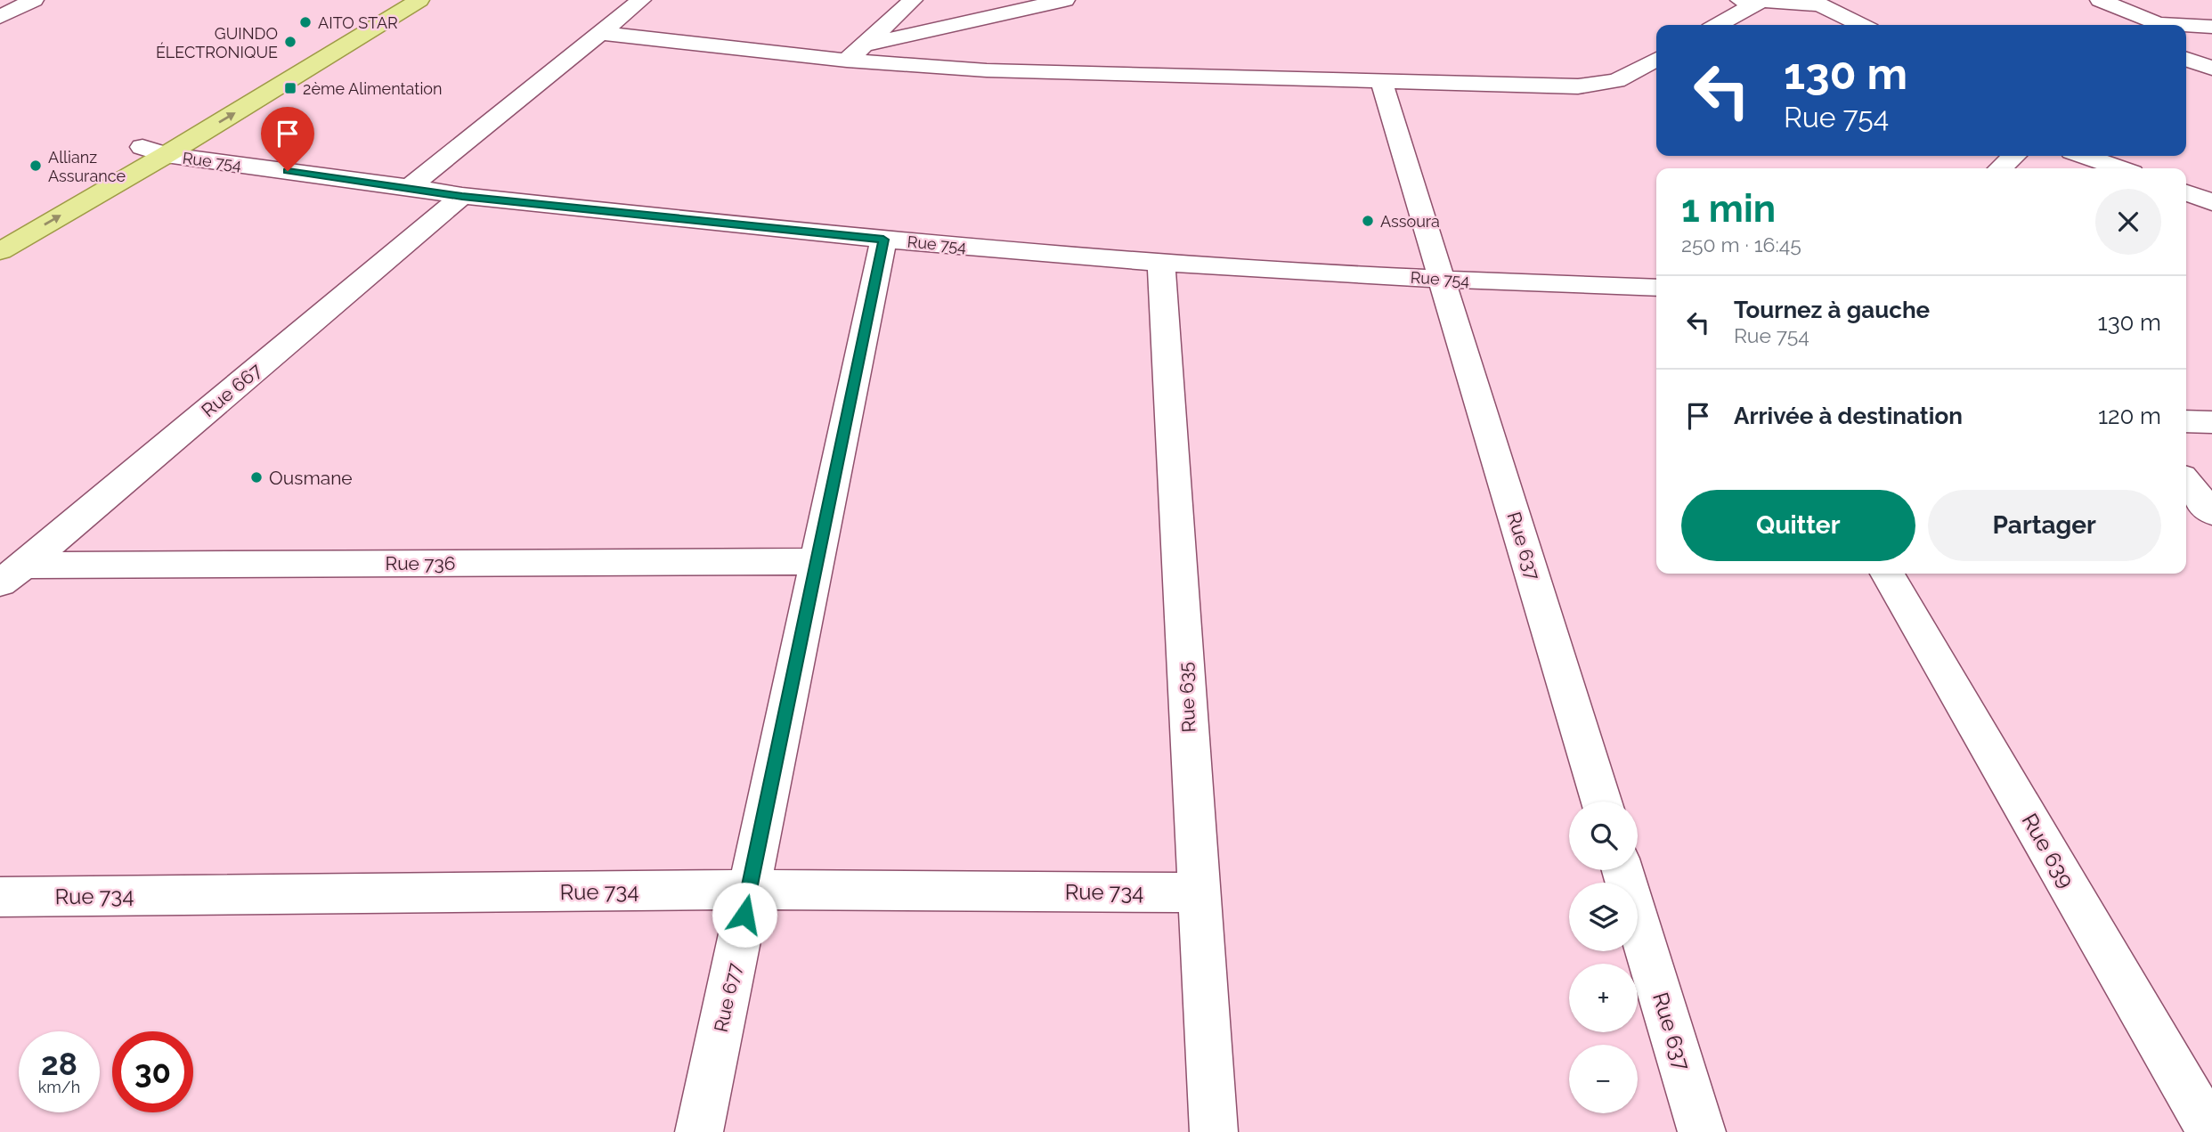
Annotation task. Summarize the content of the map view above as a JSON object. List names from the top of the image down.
{
  "streets": {
    "street": [
      "Rue 754",
      "Rue 667",
      "Rue 637",
      "Rue 736",
      "Rue 635",
      "Rue 639",
      "Rue 734",
      "Rue 677"
    ]
  },
  "crossings": [
    ["Rue 754", "Rue 667"],
    ["Rue 754", "Rue 637"],
    ["Rue 754", "Rue 635"],
    ["Rue 754", "Rue 677"],
    ["Rue 667", "Rue 736"],
    ["Rue 736", "Rue 677"],
    ["Rue 635", "Rue 734"],
    ["Rue 734", "Rue 677"]
  ],
  "places": {
    "other": [
      "AITO STAR",
      "GUINDO ÉLECTRONIQUE",
      "Allianz Assurance",
      "Assoura",
      "Ousmane"
    ],
    "transit": ["2ème Alimentation"]
  },
  "page": {
    "turn": ["130 m", "Rue 754"],
    "heading": ["1 min", "250 m · 16:45"],
    "list": [
      {
        "name": "Tournez à gauche",
        "note": "Rue 754",
        "value": "130 m"
      },
      {
        "name": "Arrivée à destination",
        "value": "120 m"
      }
    ],
    "buttons": ["Quitter", "Partager"],
    "map_buttons": ["+", "−"],
    "speed": "28 km/h",
    "limit": "30"
  }
}
